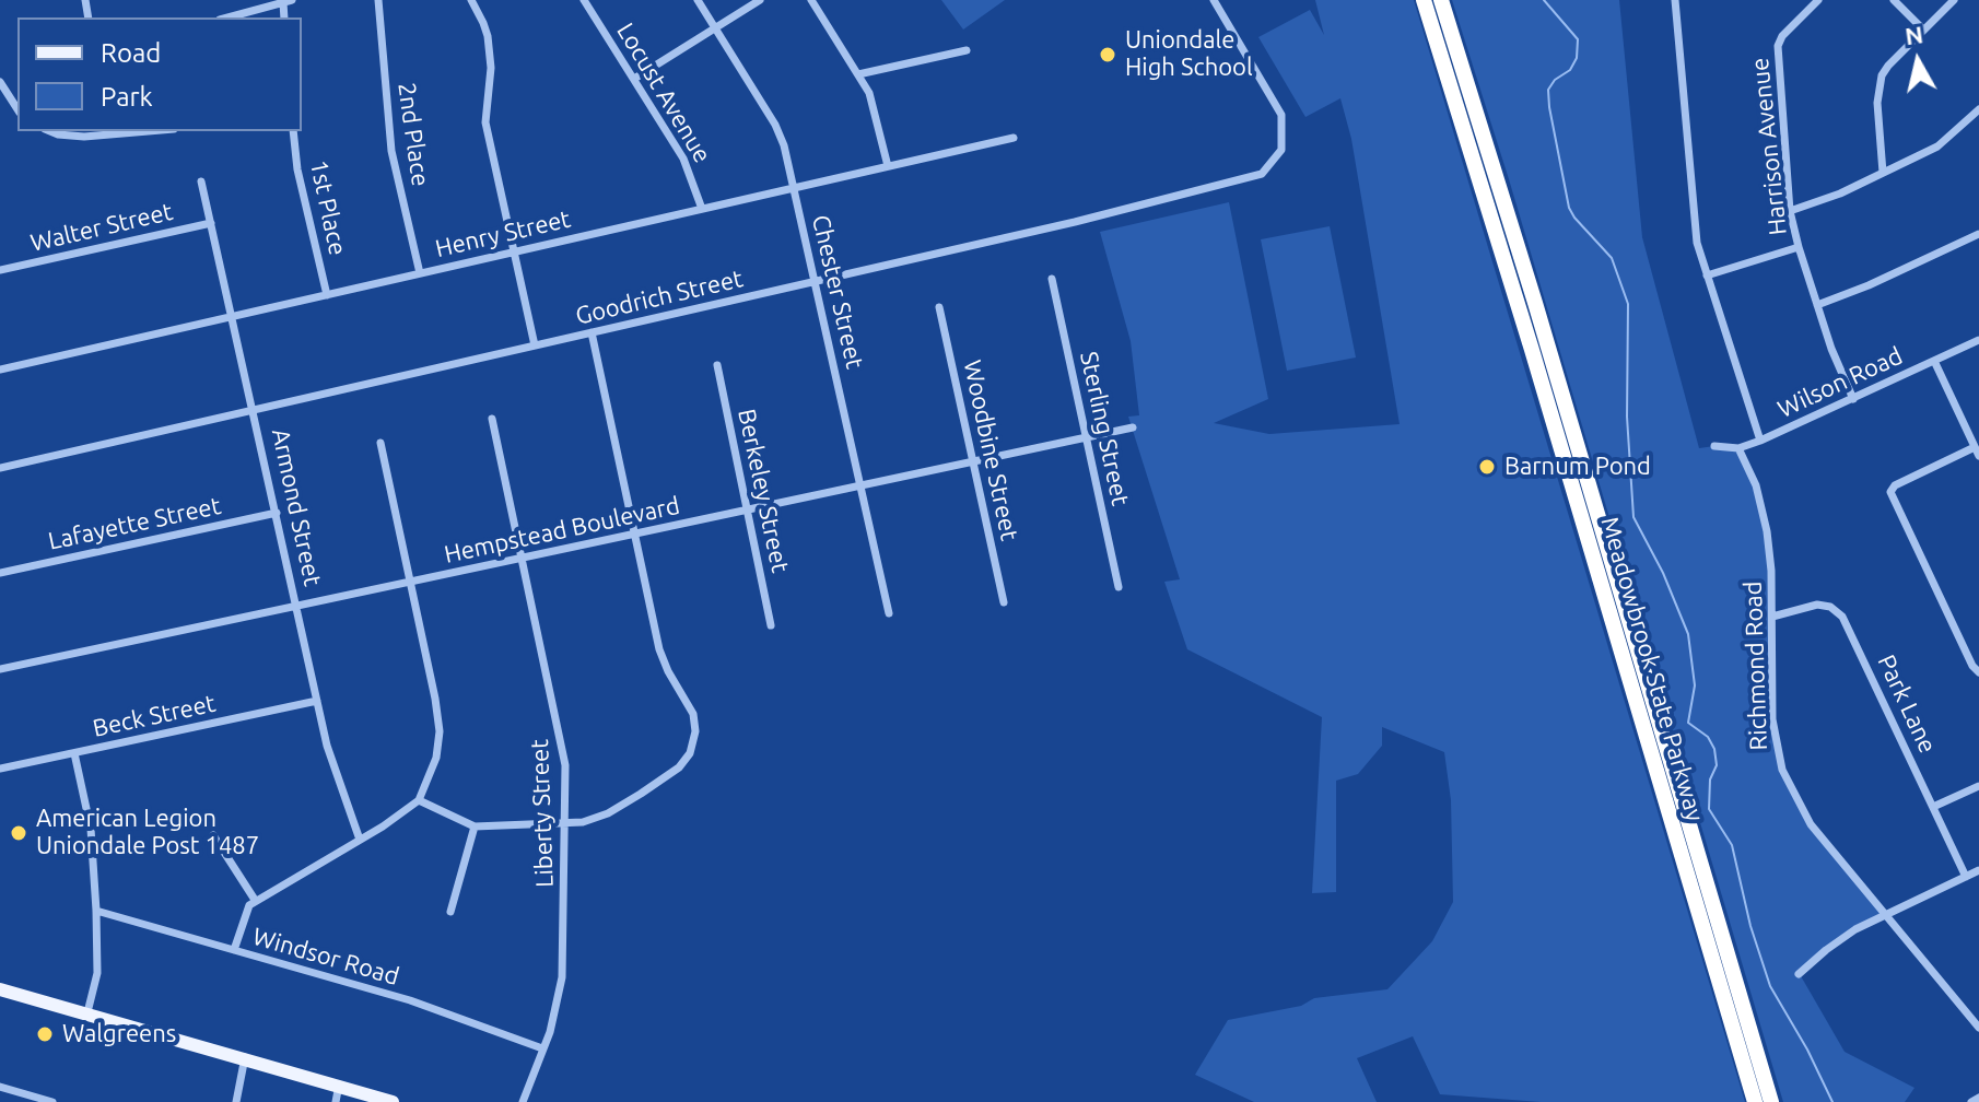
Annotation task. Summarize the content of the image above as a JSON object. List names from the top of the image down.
{
  "streets": {
    "highway": ["Meadowbrook State Parkway"],
    "street": [
      "Locust Avenue",
      "2nd Place",
      "Harrison Avenue",
      "1st Place",
      "Walter Street",
      "Henry Street",
      "Chester Street",
      "Goodrich Street",
      "Wilson Road",
      "Sterling Street",
      "Woodbine Street",
      "Berkeley Street",
      "Armond Street",
      "Lafayette Street",
      "Hempstead Boulevard",
      "Richmond Road",
      "Park Lane",
      "Beck Street",
      "Liberty Street",
      "Windsor Road"
    ]
  },
  "crossings": [
    ["Locust Avenue", "Henry Street"],
    ["2nd Place", "Henry Street"],
    ["Harrison Avenue", "Wilson Road"],
    ["1st Place", "Henry Street"],
    ["Walter Street", "Armond Street"],
    ["Henry Street", "Chester Street"],
    ["Henry Street", "Armond Street"],
    ["Chester Street", "Goodrich Street"],
    ["Chester Street", "Hempstead Boulevard"],
    ["Goodrich Street", "Armond Street"],
    ["Wilson Road", "Richmond Road"],
    ["Sterling Street", "Hempstead Boulevard"],
    ["Woodbine Street", "Hempstead Boulevard"],
    ["Berkeley Street", "Hempstead Boulevard"],
    ["Armond Street", "Lafayette Street"],
    ["Armond Street", "Hempstead Boulevard"],
    ["Armond Street", "Beck Street"],
    ["Hempstead Boulevard", "Liberty Street"],
    ["Richmond Road", "Park Lane"],
    ["Liberty Street", "Windsor Road"]
  ],
  "places": [
    "Uniondale High School",
    "Barnum Pond",
    "American Legion Uniondale Post 1487",
    "Walgreens"
  ],
  "legend": ["Road", "Park"],
  "north": "top"
}
